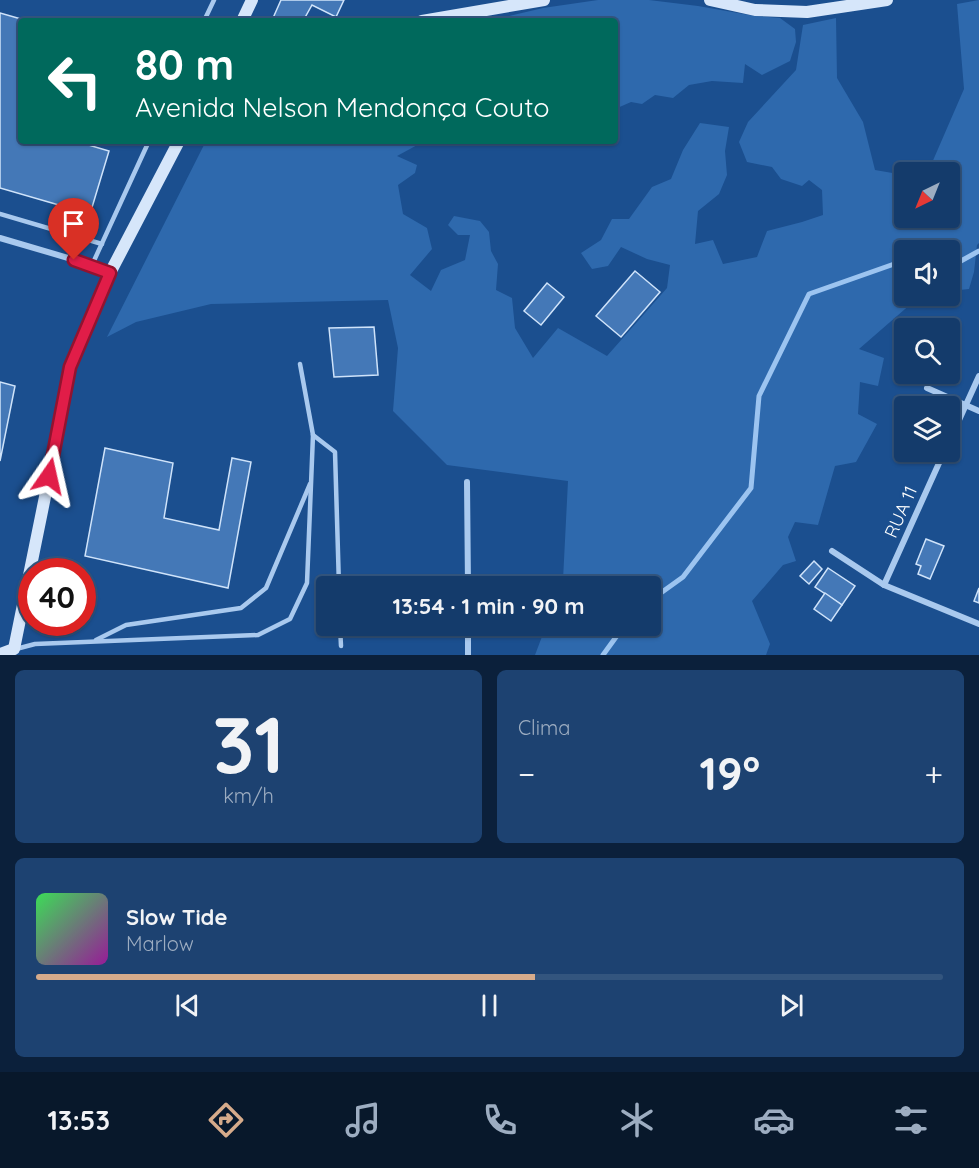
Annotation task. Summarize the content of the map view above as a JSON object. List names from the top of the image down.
{
  "streets": {
    "street": ["RUA 11"]
  },
  "north": "bottom left",
  "page": {
    "turn": ["80 m", "Avenida Nelson Mendonça Couto"],
    "limit": "40",
    "trip": "13:54 · 1 min · 90 m",
    "tile": [
      ["31", "km/h"],
      "Clima"
    ],
    "heat": ["−", "19°", "+"],
    "song": ["Slow Tide", "Marlow"],
    "tabs": "13:53"
  }
}
